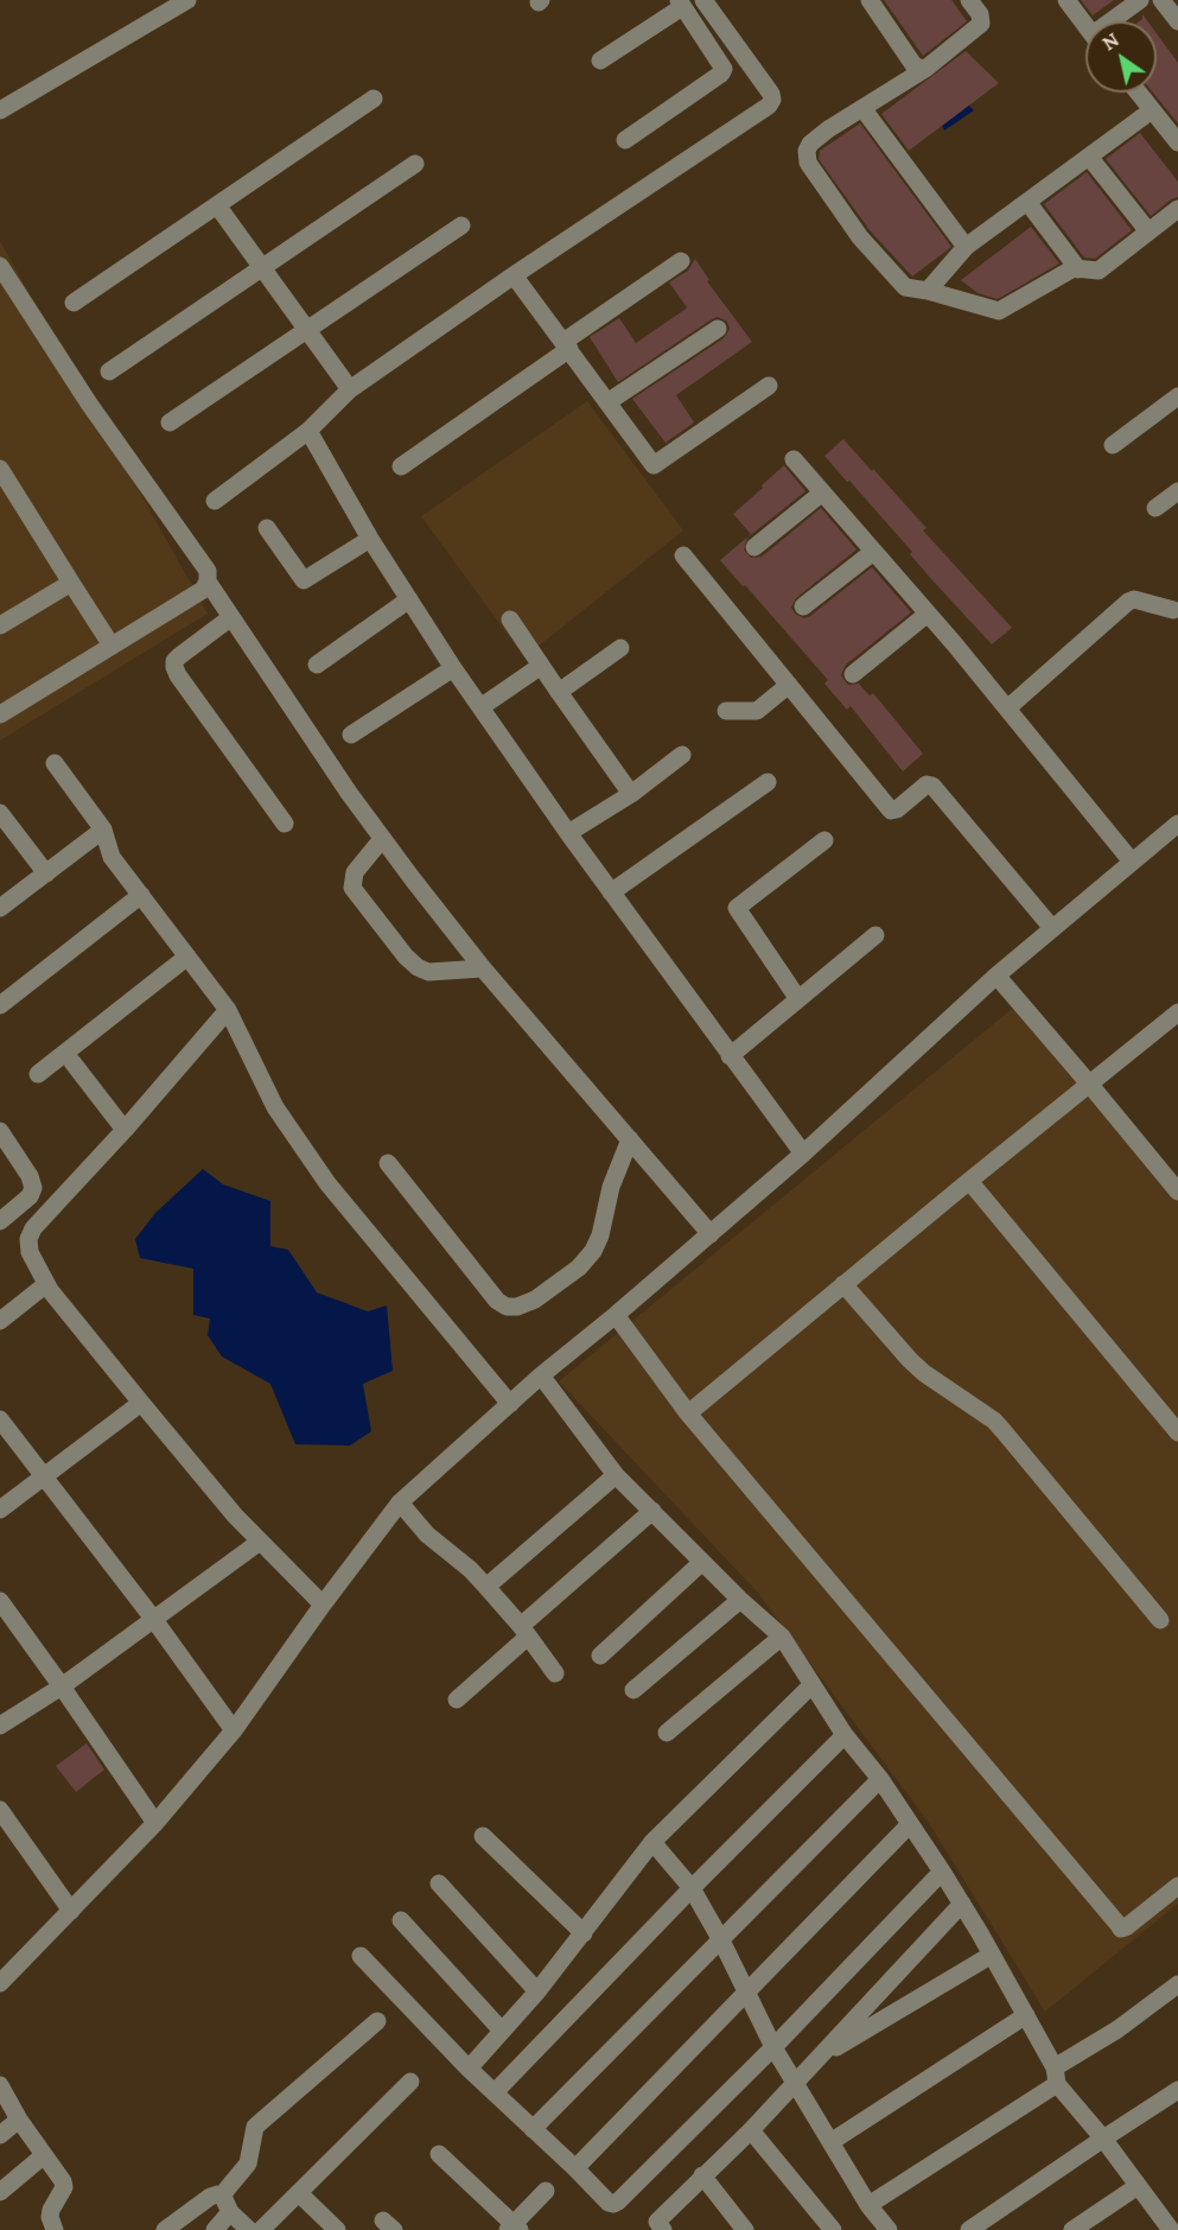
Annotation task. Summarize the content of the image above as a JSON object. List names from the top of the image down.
{
  "north": "top left"
}
